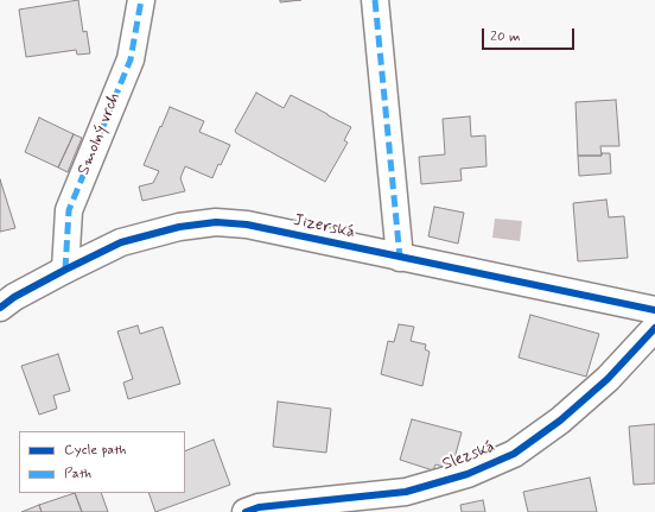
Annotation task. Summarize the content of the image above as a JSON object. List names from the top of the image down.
{
  "streets": {
    "street": ["Smolný vrch", "Jizerská", "Slezská"]
  },
  "crossings": [
    ["Smolný vrch", "Jizerská"]
  ],
  "legend": ["Cycle path", "Path"],
  "scale_bar": "20 m"
}
